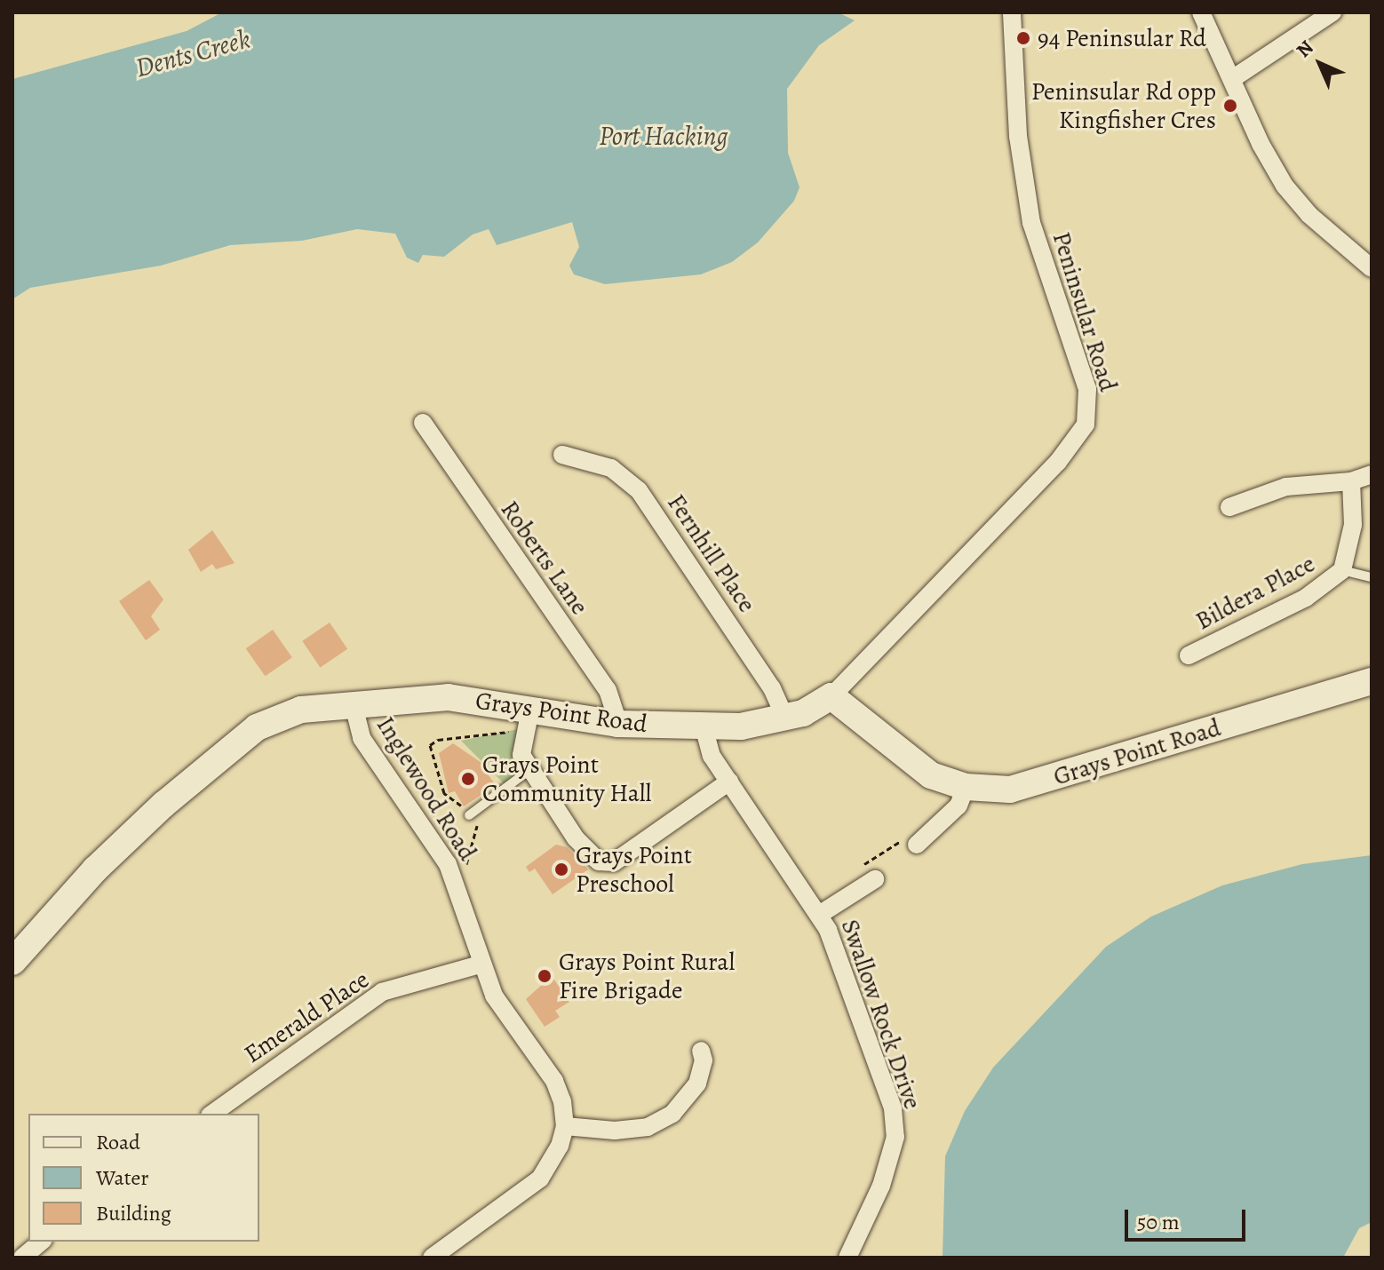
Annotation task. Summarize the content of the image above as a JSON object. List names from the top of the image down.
{
  "streets": {
    "street": [
      "Peninsular Road",
      "Fernhill Place",
      "Roberts Lane",
      "Bildera Place",
      "Grays Point Road",
      "Inglewood Road",
      "Swallow Rock Drive",
      "Emerald Place"
    ]
  },
  "crossings": [
    ["Peninsular Road", "Grays Point Road"],
    ["Fernhill Place", "Grays Point Road"],
    ["Roberts Lane", "Grays Point Road"],
    ["Grays Point Road", "Inglewood Road"],
    ["Grays Point Road", "Swallow Rock Drive"],
    ["Inglewood Road", "Emerald Place"]
  ],
  "water": ["Dents Creek", "Port Hacking"],
  "places": [
    "94 Peninsular Rd",
    "Peninsular Rd opp Kingfisher Cres",
    "Grays Point Community Hall",
    "Grays Point Preschool",
    "Grays Point Rural Fire Brigade"
  ],
  "legend": ["Road", "Water", "Building"],
  "scale_bar": "50 m",
  "north": "top left"
}
